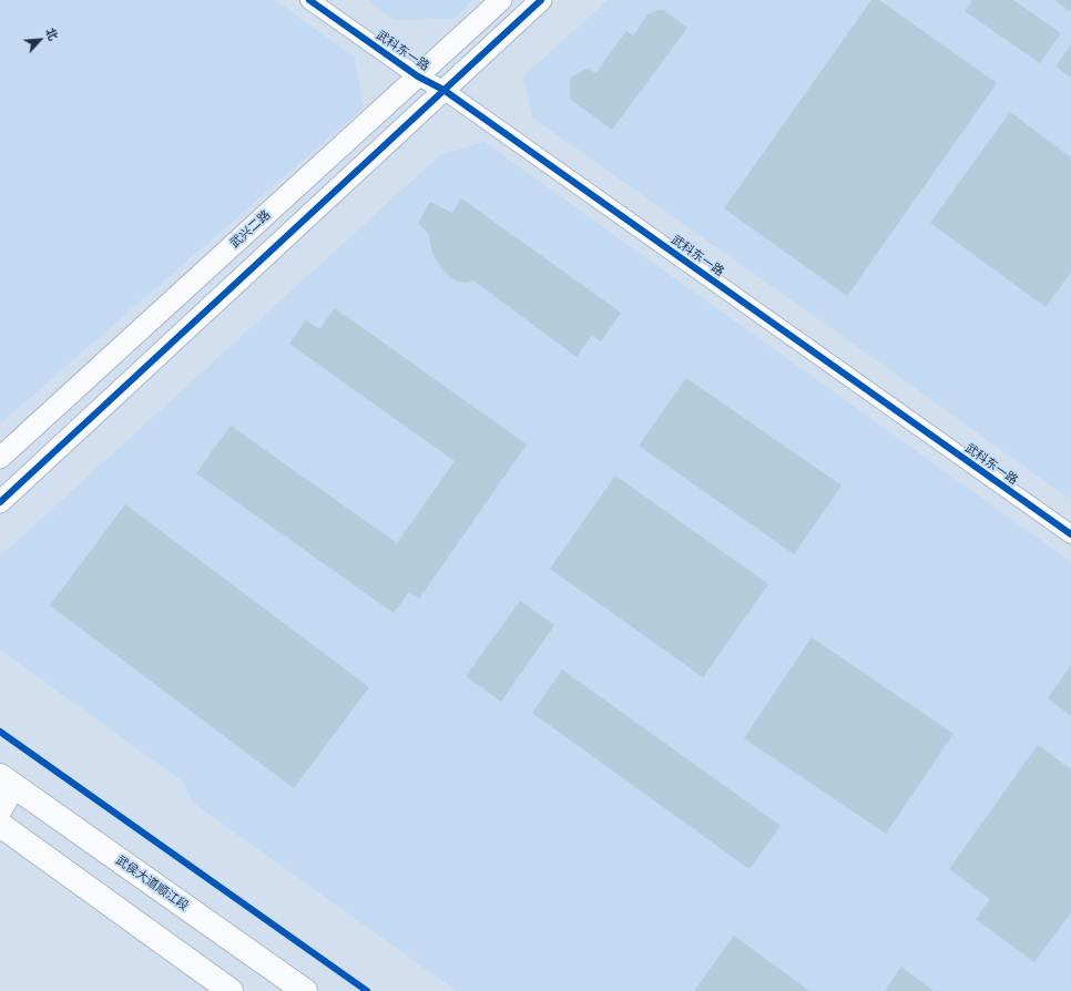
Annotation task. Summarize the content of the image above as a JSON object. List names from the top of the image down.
{
  "streets": {
    "main road": ["武侯大道顺江段"],
    "street": ["武科东一路", "武兴二路"]
  },
  "crossings": [
    ["武科东一路", "武兴二路"]
  ],
  "north": "top right"
}
